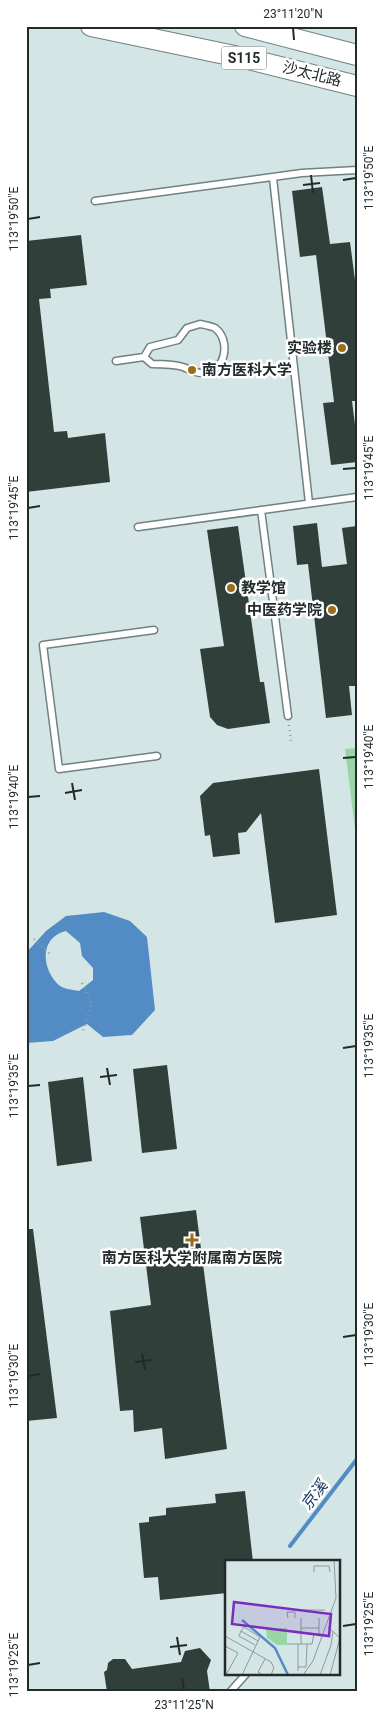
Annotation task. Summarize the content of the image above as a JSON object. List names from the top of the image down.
{
  "streets": {
    "main road": ["S115", "沙太北路"]
  },
  "water": ["京溪"],
  "places": {
    "other": [
      "实验楼",
      "南方医科大学",
      "教学馆",
      "中医药学院"
    ],
    "health": ["南方医科大学附属南方医院"]
  },
  "coordinates": [
    "23°11'20\"N",
    "113°19'50\"E",
    "113°19'45\"E",
    "113°19'40\"E",
    "113°19'35\"E",
    "113°19'30\"E",
    "113°19'25\"E",
    "23°11'25\"N"
  ]
}
